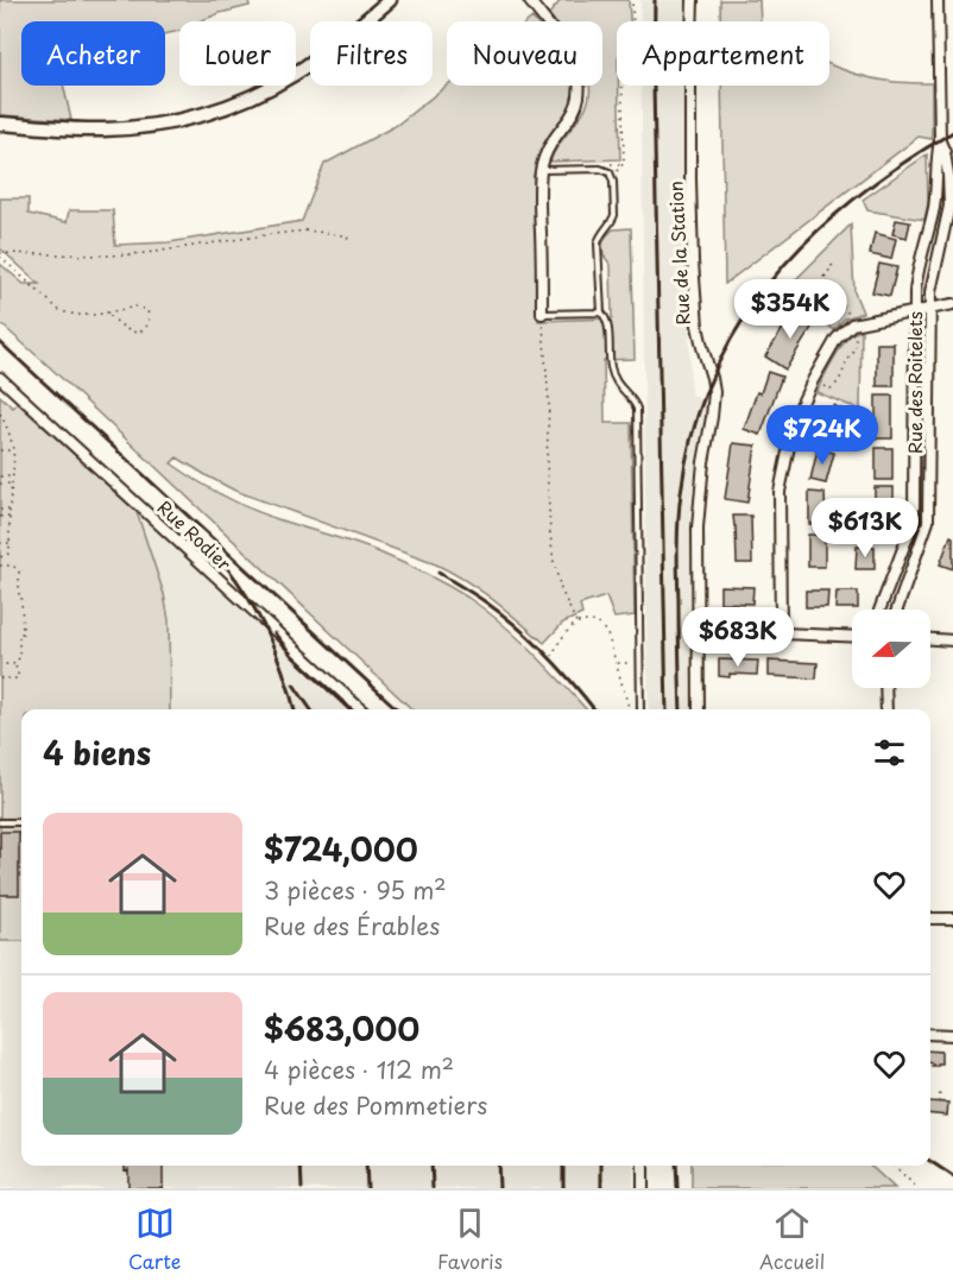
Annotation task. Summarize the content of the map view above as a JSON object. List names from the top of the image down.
{
  "streets": {
    "street": ["Rue de la Station", "Rue des Roitelets", "Rue Rodier"]
  },
  "north": "left",
  "page": {
    "chip": [
      "Acheter",
      "Louer",
      "Filtres",
      "Nouveau",
      "Appartement"
    ],
    "price": [
      "$354K",
      "$724K",
      "$613K",
      "$683K"
    ],
    "heading": "4 biens",
    "list": [
      {
        "name": "$724,000",
        "note": "3 pièces · 95 m² · Rue des Érables"
      },
      {
        "name": "$683,000",
        "note": "4 pièces · 112 m² · Rue des Pommetiers"
      }
    ],
    "tabs": ["Carte", "Favoris", "Accueil"]
  }
}
